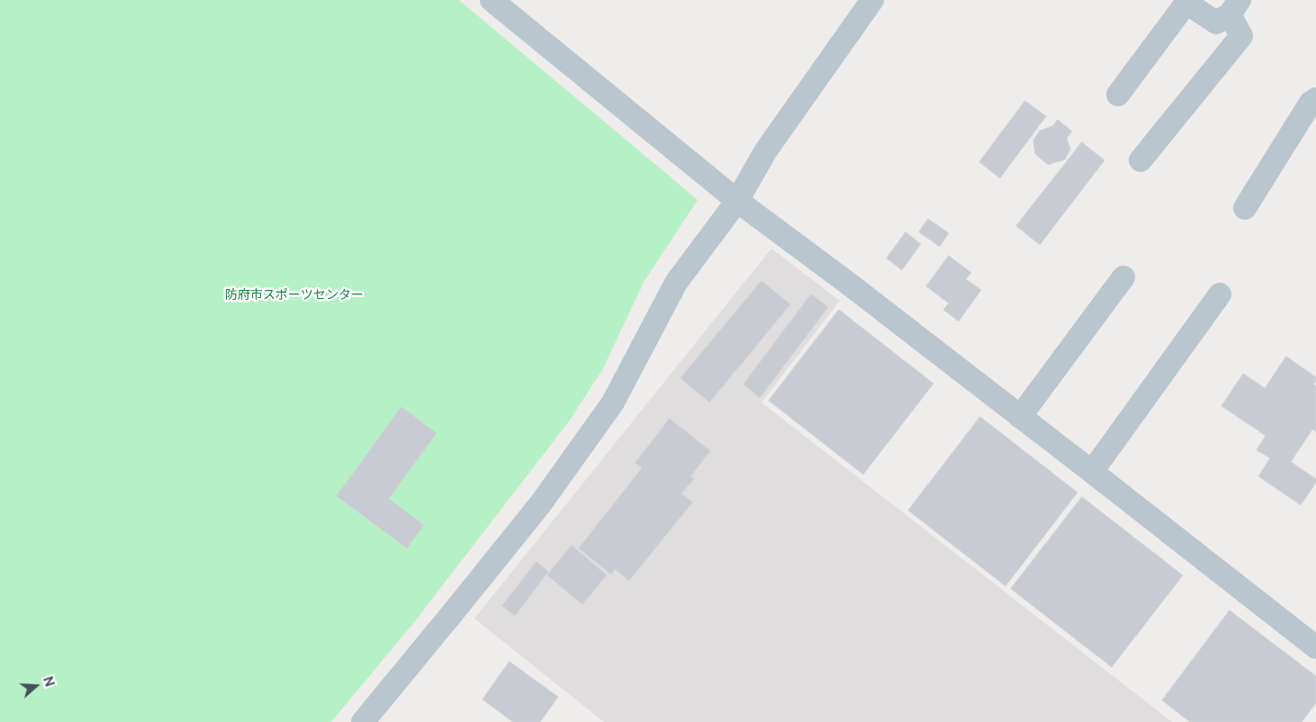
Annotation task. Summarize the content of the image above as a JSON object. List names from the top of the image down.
{
  "parks": ["防府市スポーツセンター"],
  "north": "right"
}
